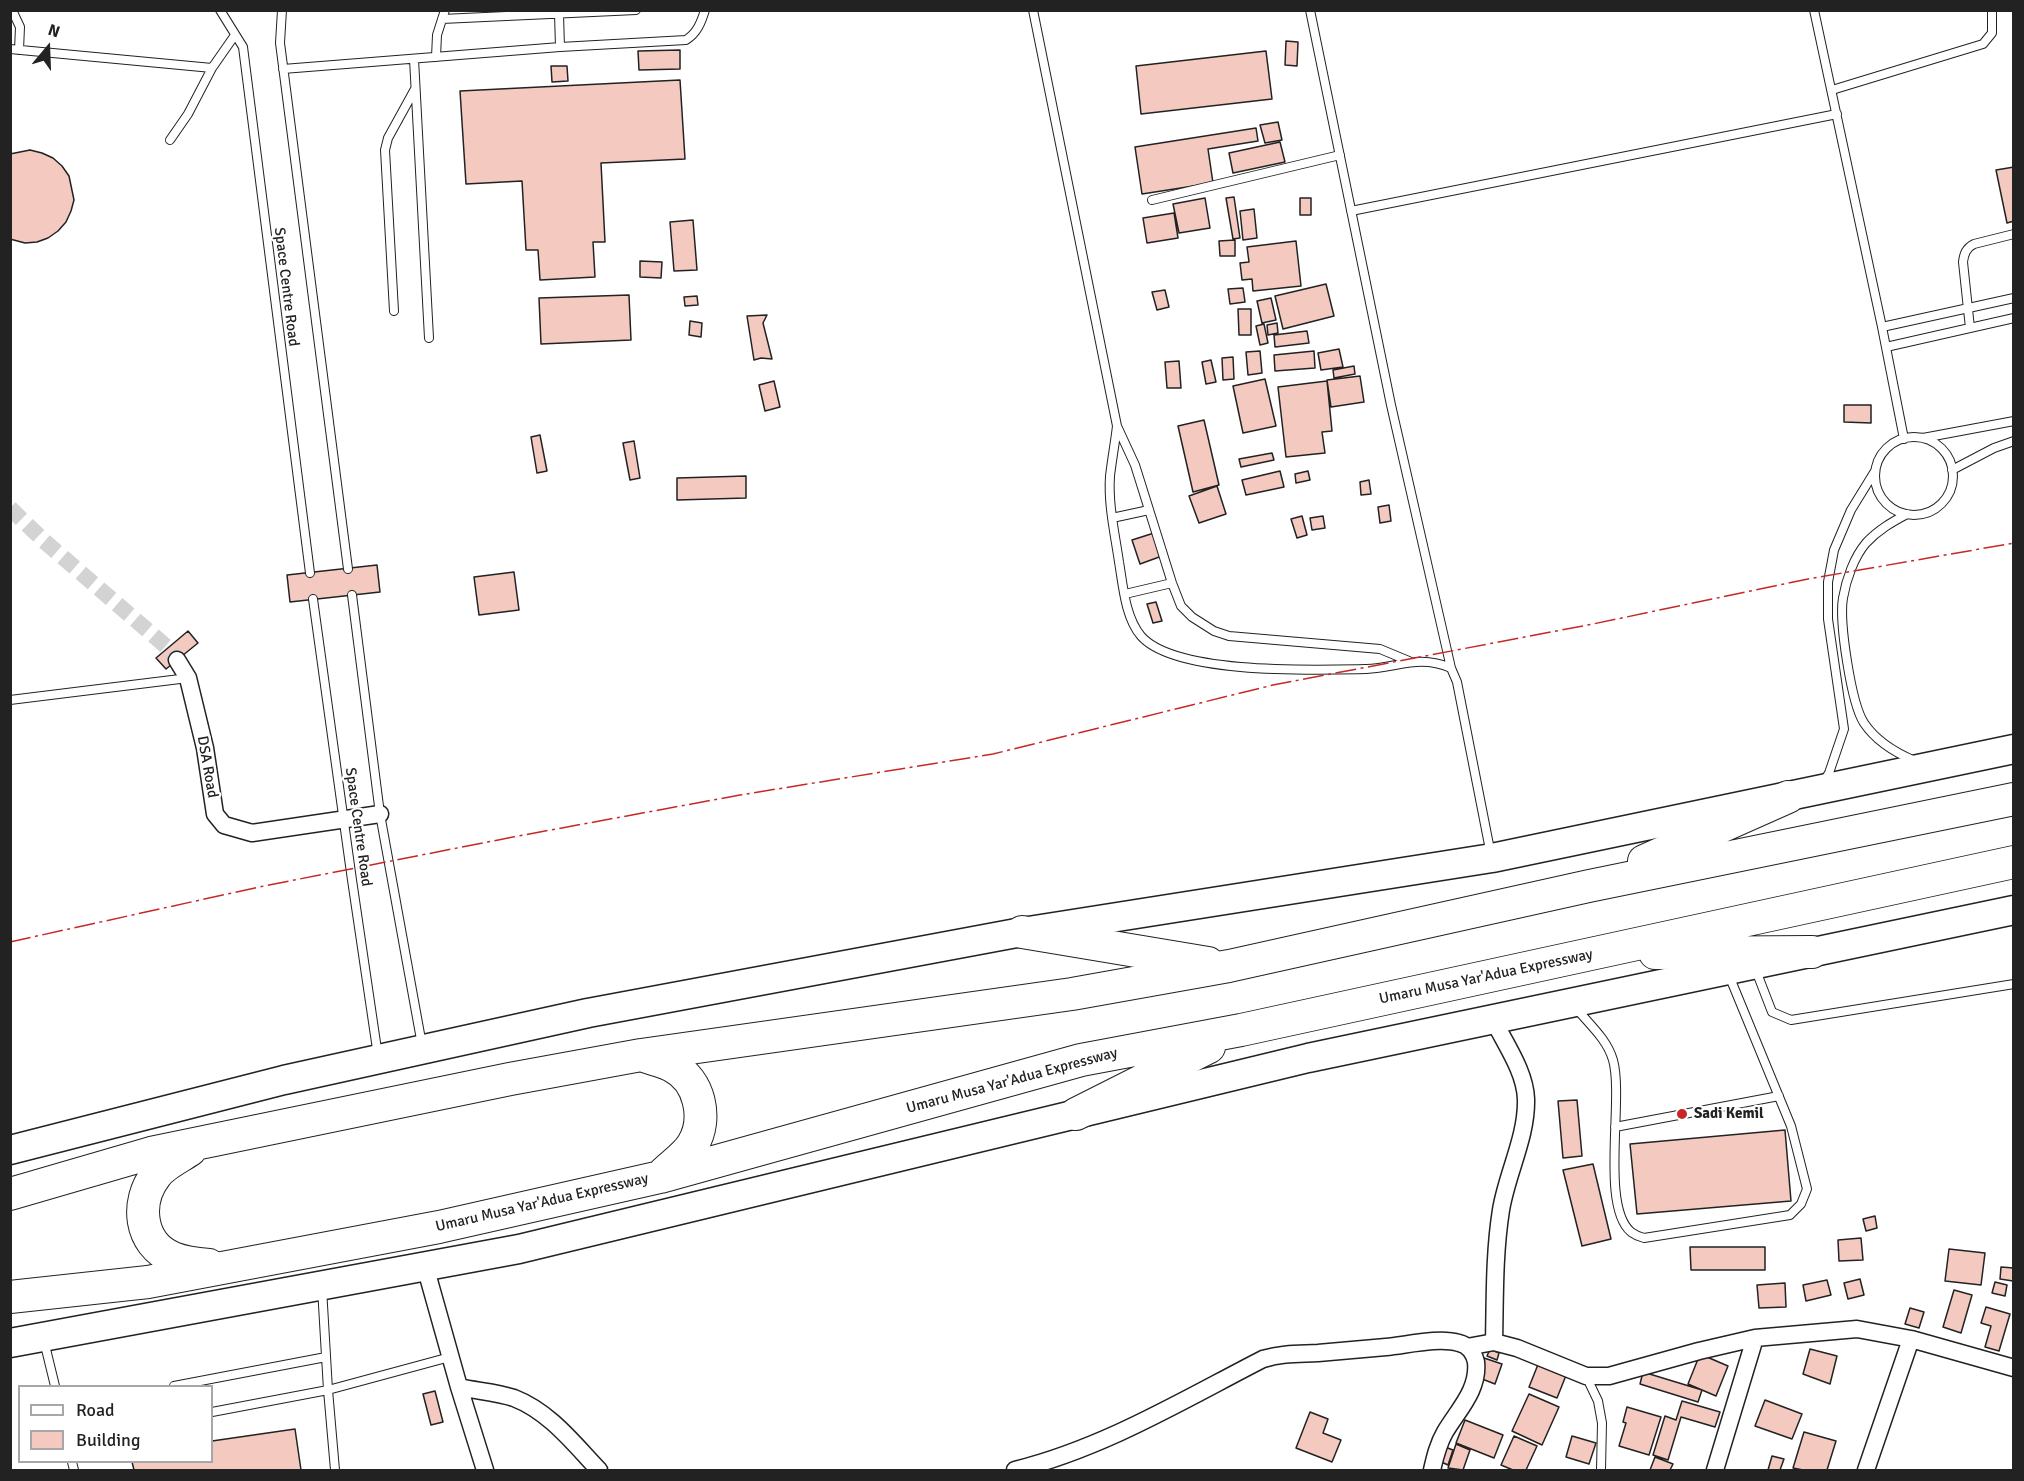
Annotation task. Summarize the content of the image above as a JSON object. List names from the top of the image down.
{
  "streets": {
    "highway": ["Umaru Musa Yar'Adua Expressway"],
    "street": ["DSA Road"],
    "lane": ["Space Centre Road"]
  },
  "crossings": [
    ["Space Centre Road", "DSA Road"]
  ],
  "places": ["Sadi Kemil"],
  "legend": ["Road", "Building"],
  "north": "top"
}
